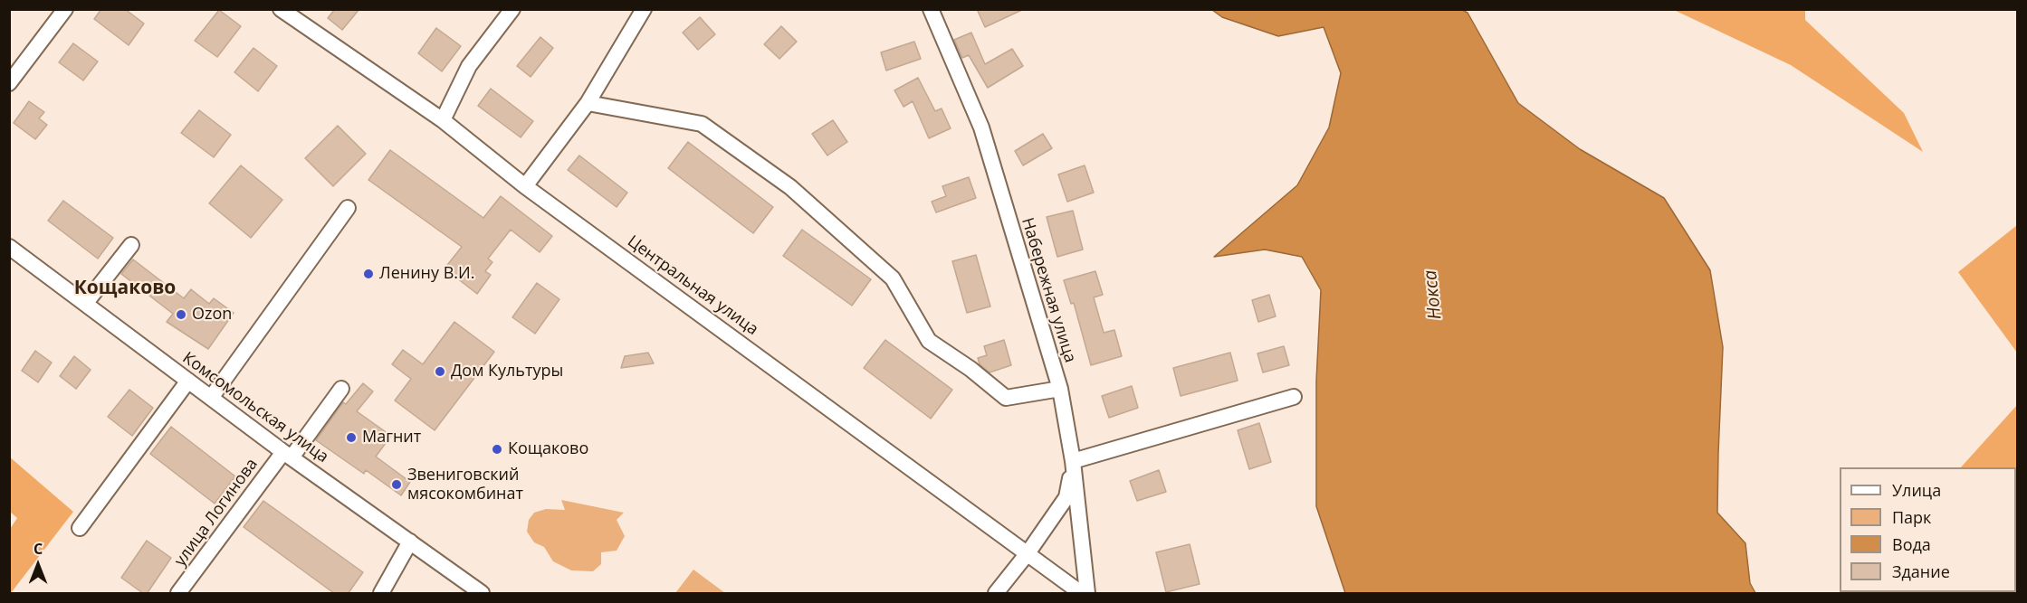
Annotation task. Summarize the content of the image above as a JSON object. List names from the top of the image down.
{
  "streets": {
    "street": [
      "Центральная улица",
      "Набережная улица",
      "Комсомольская улица",
      "улица Логинова"
    ]
  },
  "crossings": [
    ["Комсомольская улица", "улица Логинова"]
  ],
  "districts": ["Кощаково"],
  "water": ["Нокса"],
  "places": [
    "Ленину В.И.",
    "Ozon",
    "Дом Культуры",
    "Магнит",
    "Кощаково",
    "Звениговский мясокомбинат"
  ],
  "legend": [
    "Улица",
    "Парк",
    "Вода",
    "Здание"
  ],
  "north": "top"
}
